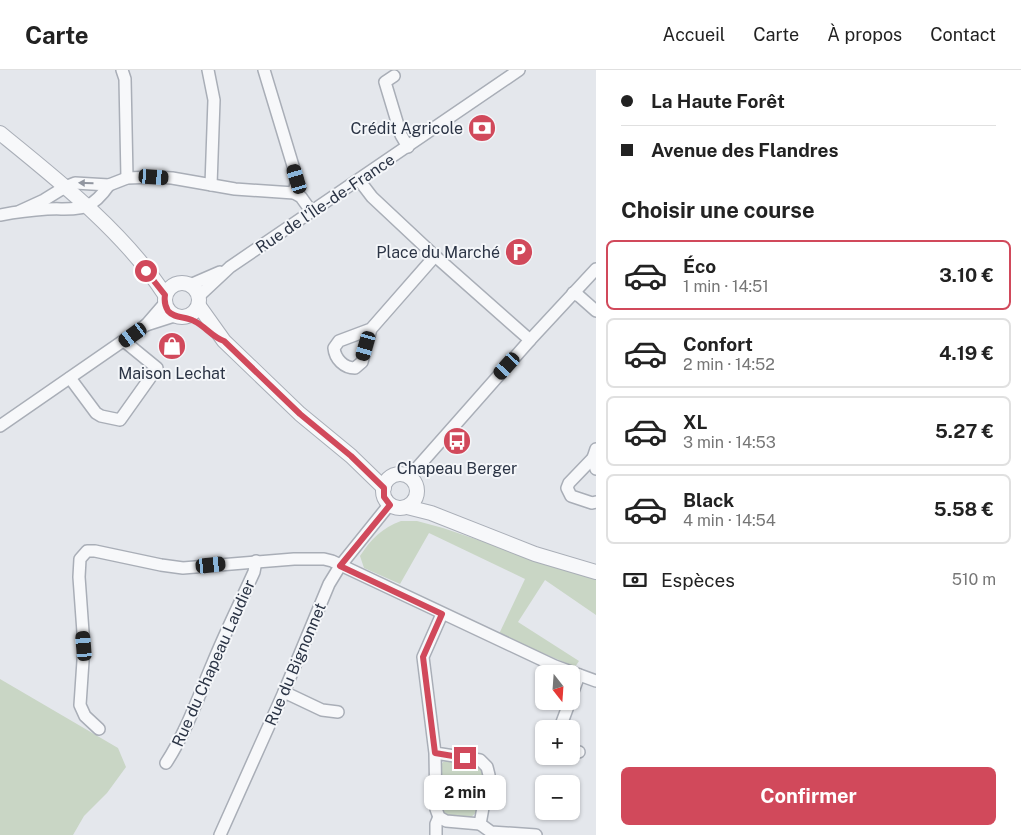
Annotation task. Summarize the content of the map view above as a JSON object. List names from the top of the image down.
{
  "streets": {
    "street": ["Rue de l'Île-de-France", "Rue du Chapeau Laudier", "Rue du Bignonnet"]
  },
  "places": {
    "bank": ["Crédit Agricole"],
    "parking": ["Place du Marché"],
    "shop": ["Maison Lechat"],
    "bus stop": ["Chapeau Berger"]
  },
  "north": "bottom",
  "page": {
    "header": "Carte",
    "nav": [
      "Accueil",
      "Carte",
      "À propos",
      "Contact"
    ],
    "banner": ["La Haute Forêt", "Avenue des Flandres"],
    "heading": "Choisir une course",
    "list": [
      {
        "name": "Éco",
        "note": "1 min · 14:51",
        "value": "3.10 €"
      },
      {
        "name": "Confort",
        "note": "2 min · 14:52",
        "value": "4.19 €"
      },
      {
        "name": "XL",
        "note": "3 min · 14:53",
        "value": "5.27 €"
      },
      {
        "name": "Black",
        "note": "4 min · 14:54",
        "value": "5.58 €"
      }
    ],
    "pay": ["Espèces", "510 m"],
    "map_buttons": ["+", "−"],
    "buttons": "Confirmer",
    "bubble": "2 min"
  }
}
